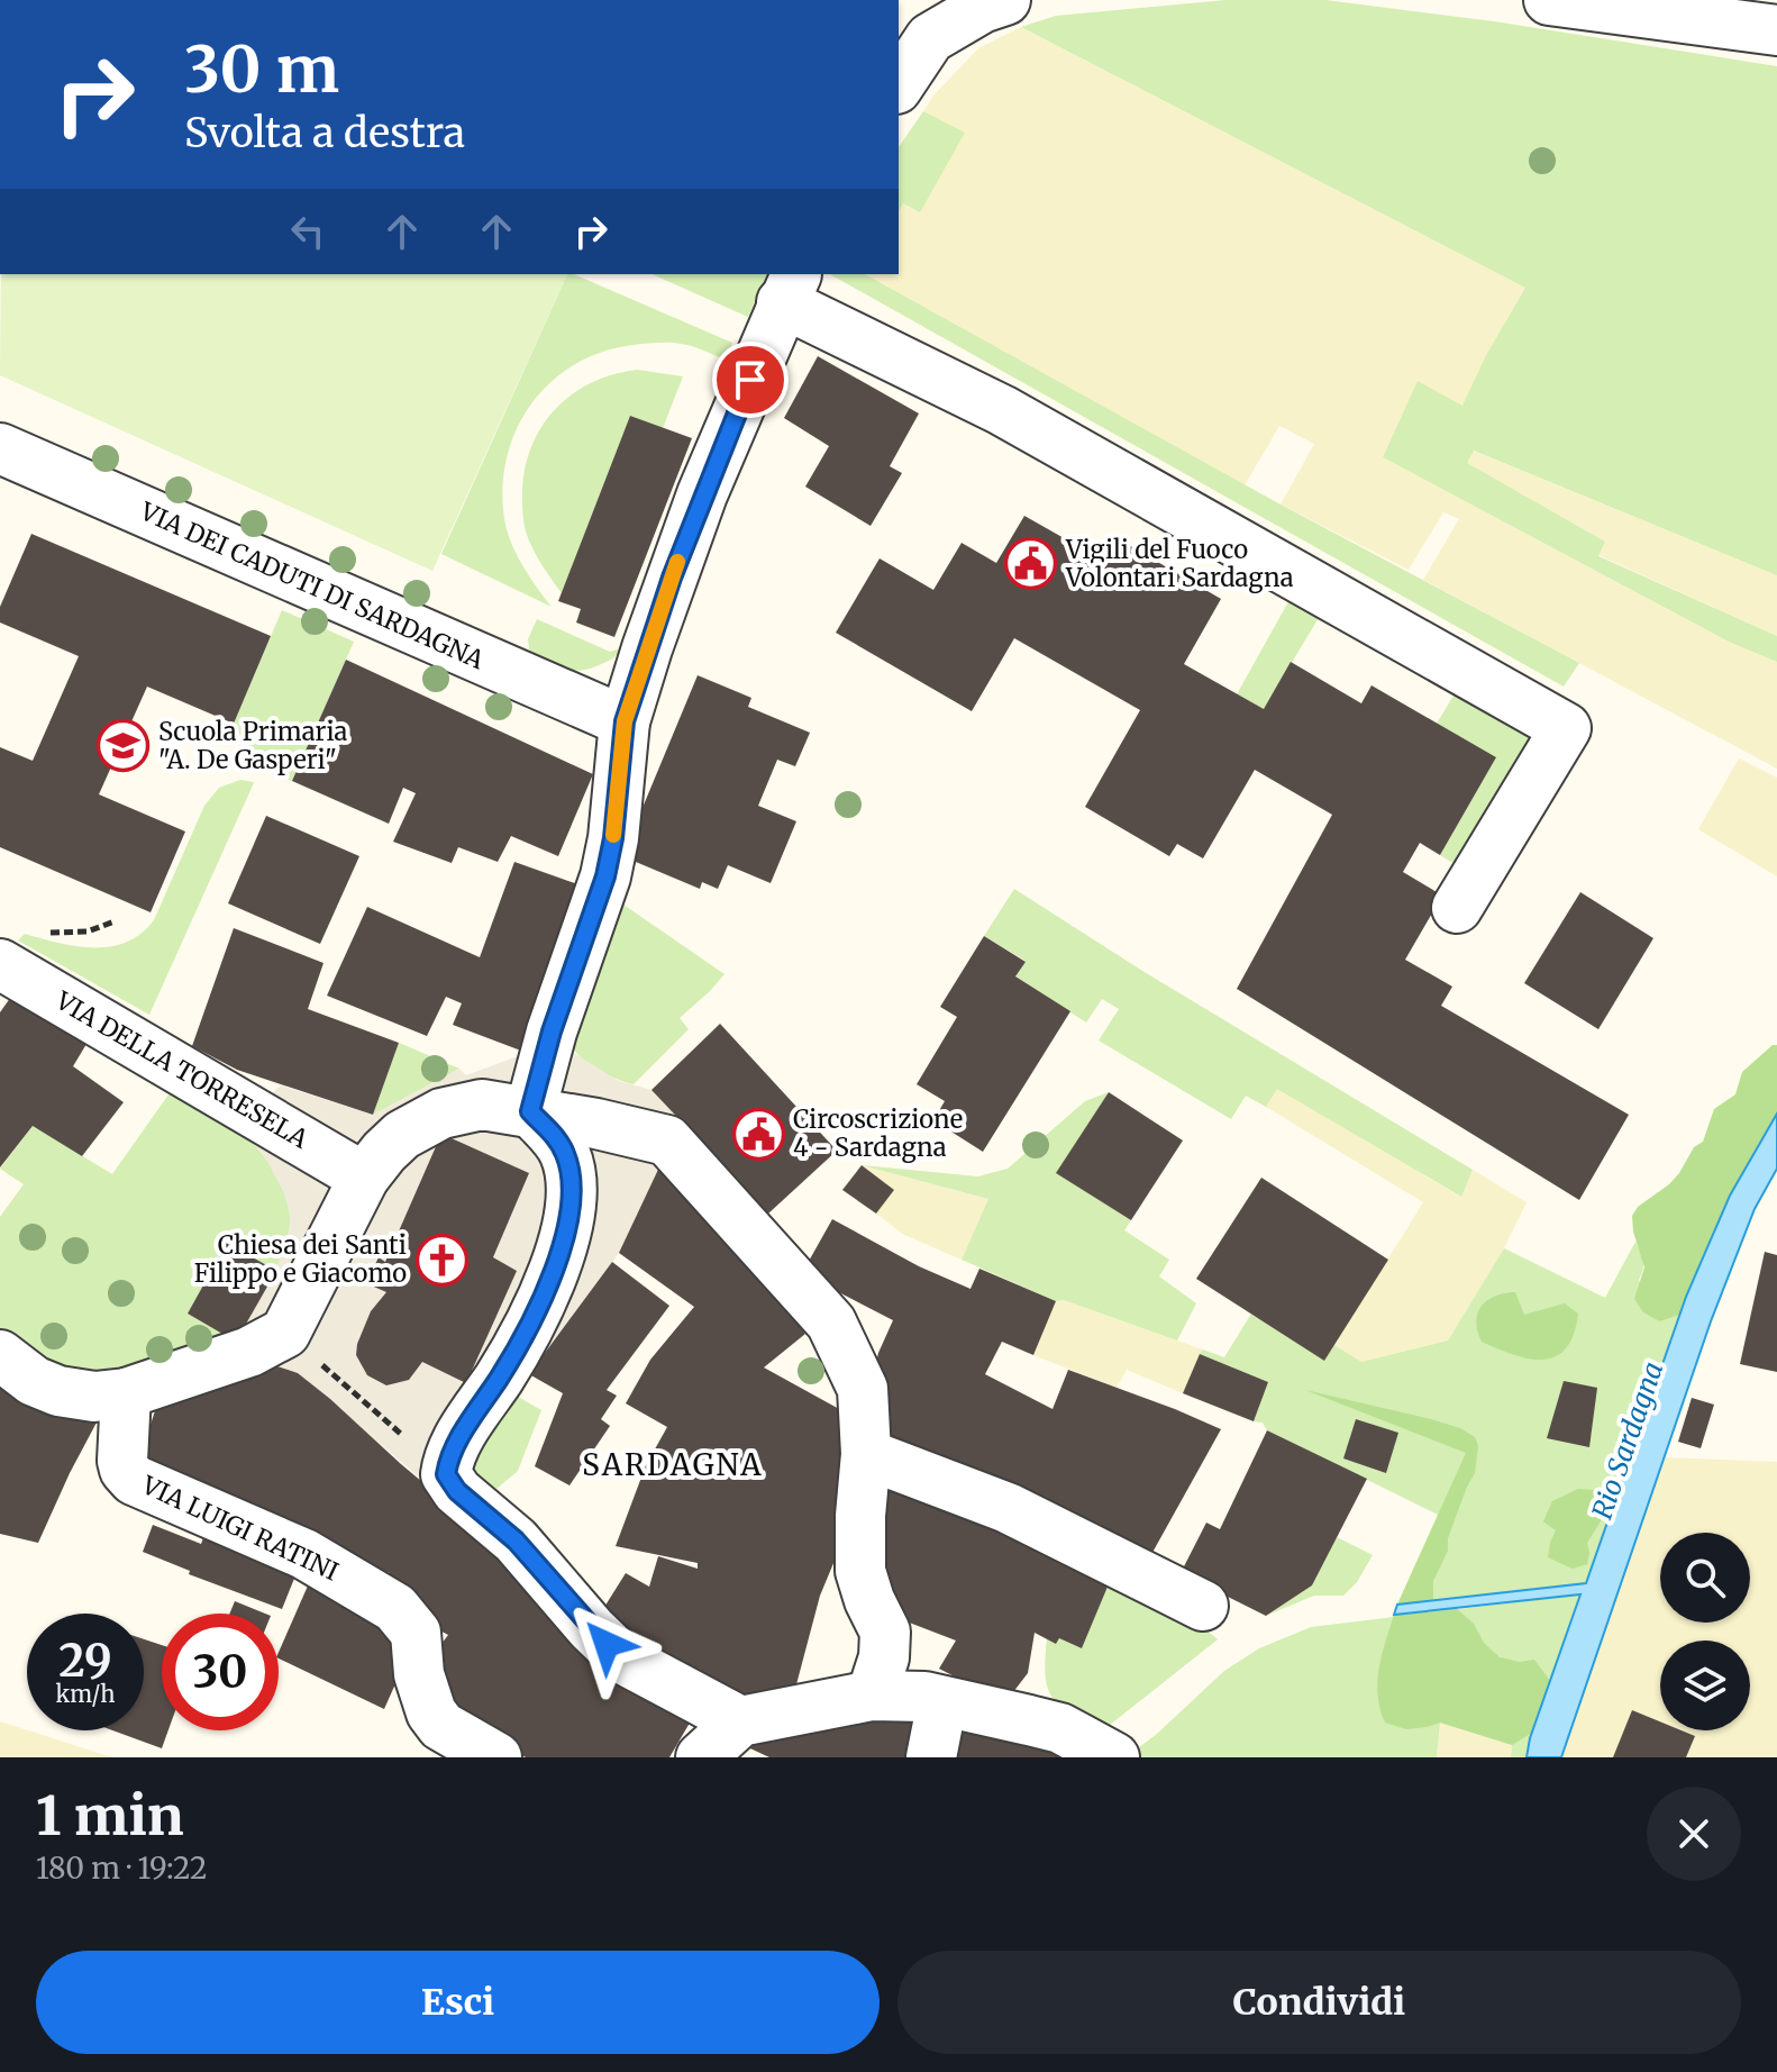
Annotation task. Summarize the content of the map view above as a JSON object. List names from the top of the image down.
{
  "streets": {
    "street": ["VIA DEI CADUTI DI SARDAGNA", "VIA DELLA TORRESELA", "VIA LUIGI RATINI"]
  },
  "districts": ["SARDAGNA"],
  "water": ["Rio Sardagna"],
  "places": {
    "public building": ["Vigili del Fuoco Volontari Sardagna", "Circoscrizione 4 - Sardagna"],
    "school or university": ["Scuola Primaria \"A. De Gasperi\""],
    "church": ["Chiesa dei Santi Filippo e Giacomo"]
  },
  "page": {
    "turn": ["30 m", "Svolta a destra"],
    "speed": "29 km/h",
    "limit": "30",
    "heading": ["1 min", "180 m · 19:22"],
    "buttons": ["Esci", "Condividi"]
  }
}
